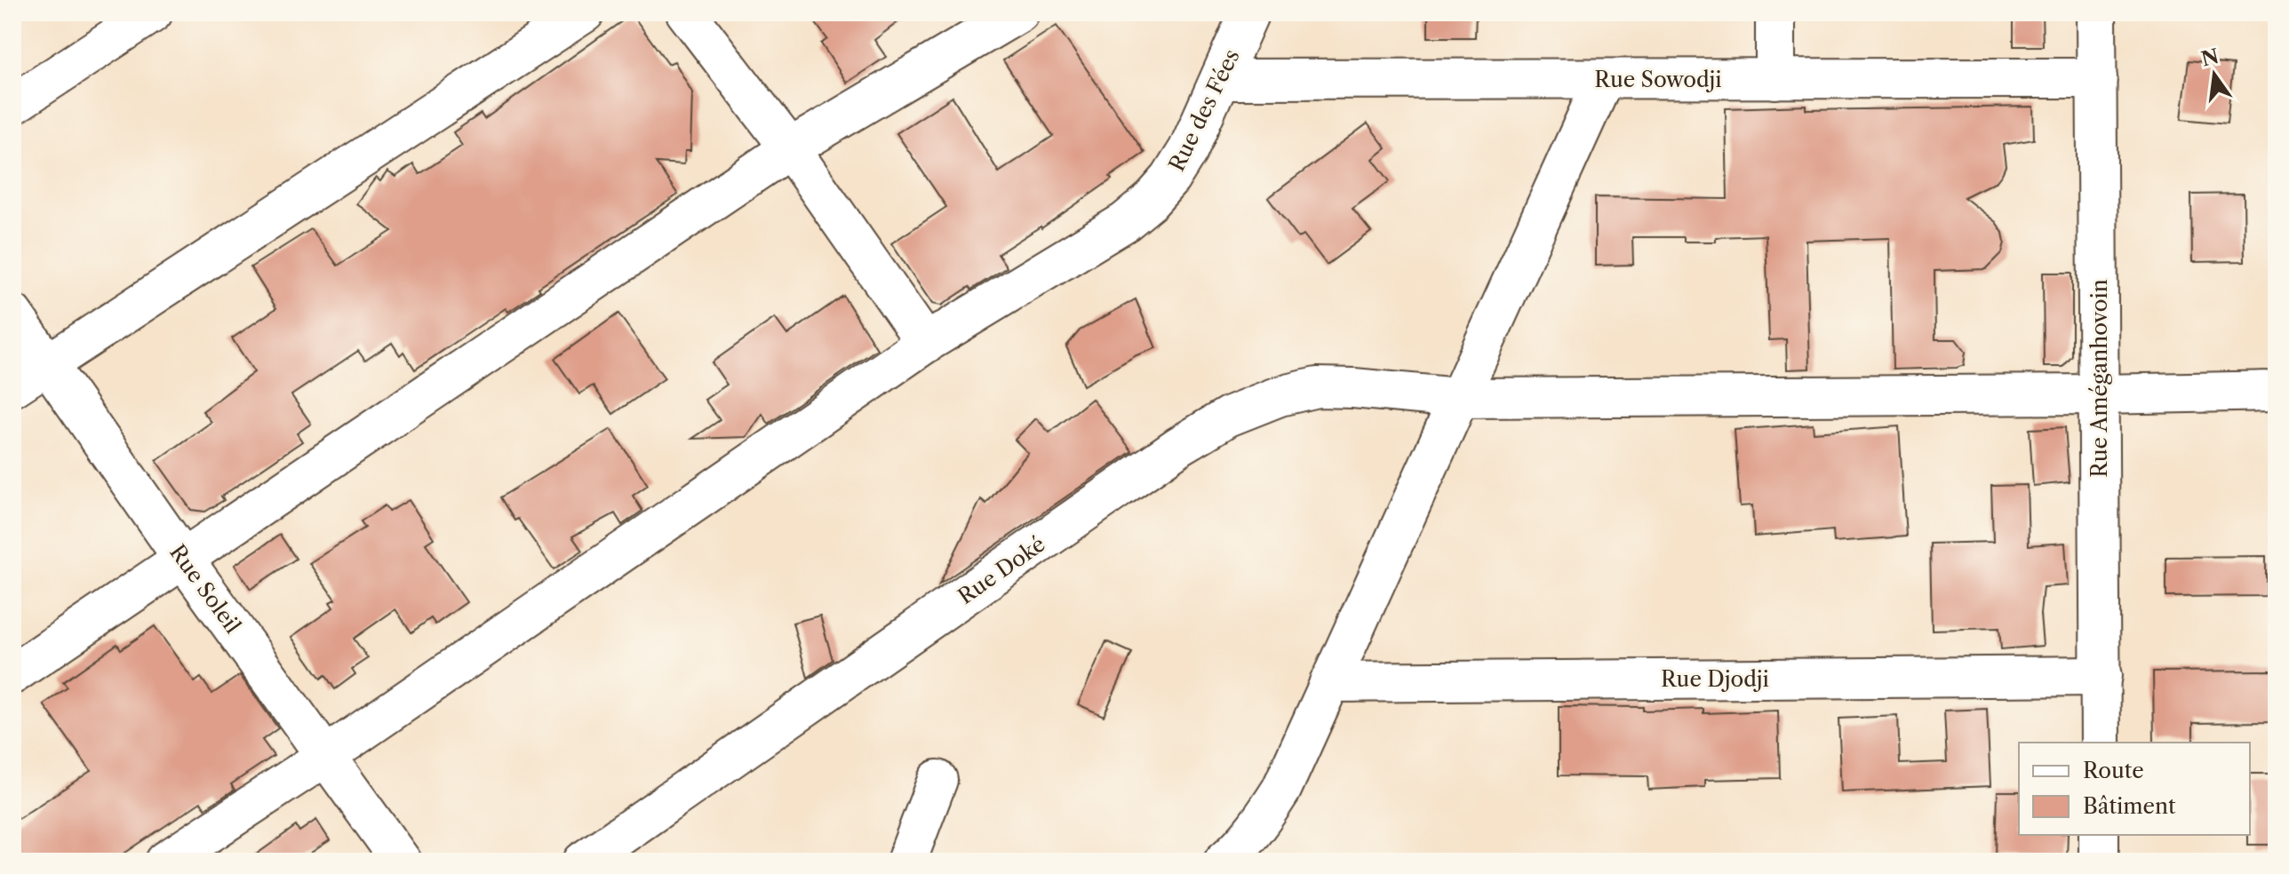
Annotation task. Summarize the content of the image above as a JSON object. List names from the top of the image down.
{
  "streets": {
    "street": [
      "Rue Sowodji",
      "Rue des Fées",
      "Rue Améganhovoin",
      "Rue Doké",
      "Rue Soleil",
      "Rue Djodji"
    ]
  },
  "crossings": [
    ["Rue Sowodji", "Rue des Fées"],
    ["Rue Sowodji", "Rue Améganhovoin"],
    ["Rue des Fées", "Rue Soleil"],
    ["Rue Améganhovoin", "Rue Doké"],
    ["Rue Améganhovoin", "Rue Djodji"]
  ],
  "legend": ["Route", "Bâtiment"],
  "north": "top"
}
